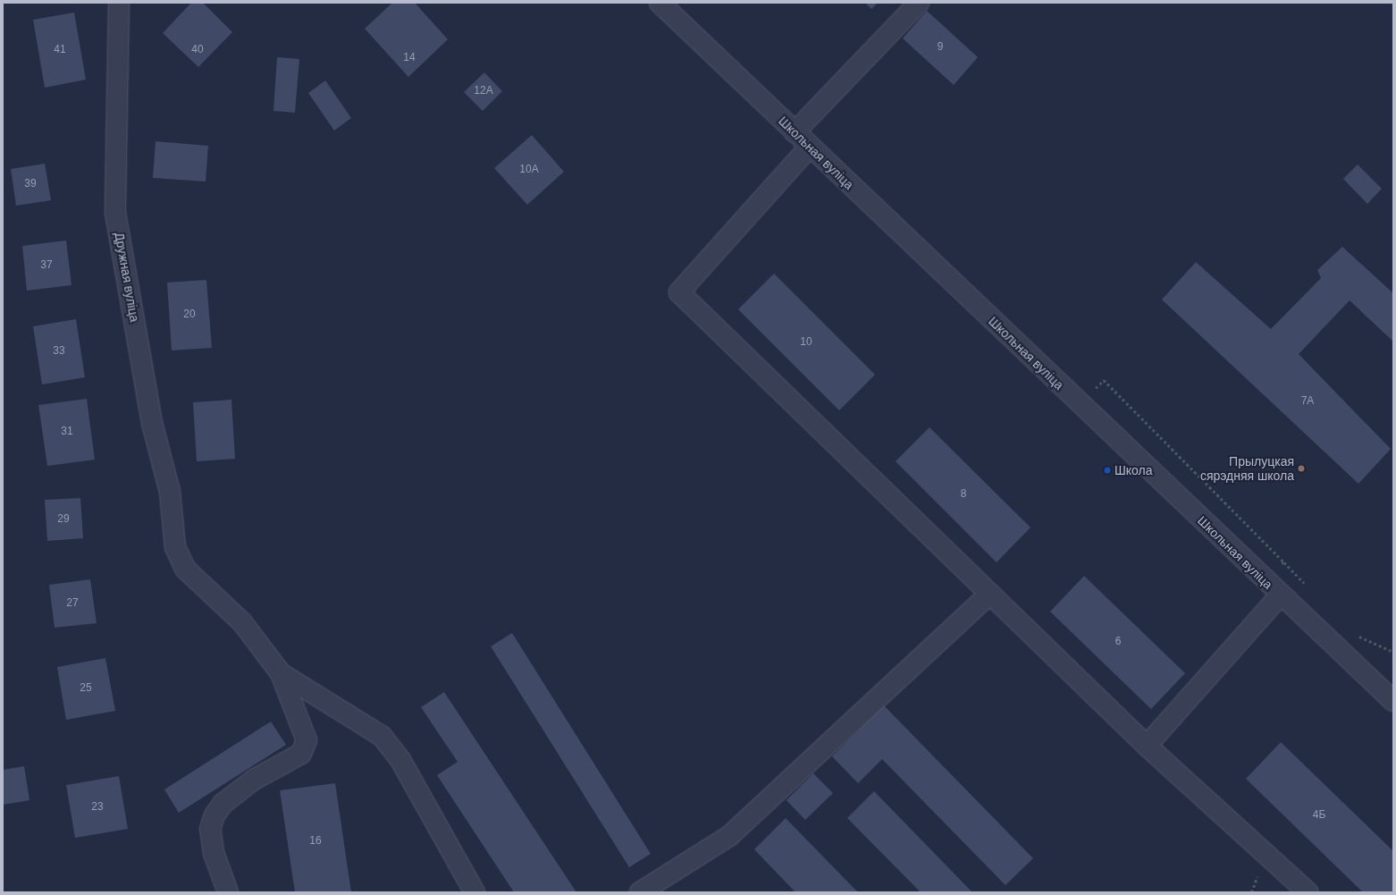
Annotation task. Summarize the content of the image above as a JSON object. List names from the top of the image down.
{
  "streets": {
    "street": ["Школьная вуліца", "Дружная вуліца"]
  },
  "places": ["Прылуцкая сярэдняя школа", "Школа"],
  "house_numbers": [
    "9",
    "41",
    "40",
    "14",
    "12А",
    "10А",
    "39",
    "37",
    "20",
    "10",
    "33",
    "7А",
    "31",
    "8",
    "29",
    "27",
    "6",
    "25",
    "23",
    "4Б",
    "16"
  ]
}
